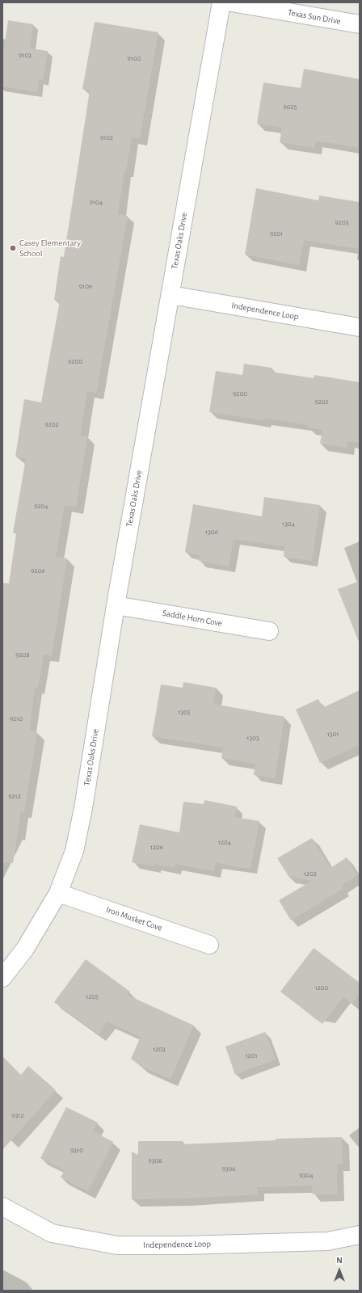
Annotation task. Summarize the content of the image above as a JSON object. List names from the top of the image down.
{
  "streets": {
    "street": [
      "Texas Sun Drive",
      "Texas Oaks Drive",
      "Independence Loop",
      "Saddle Horn Cove",
      "Iron Musket Cove"
    ]
  },
  "crossings": [
    ["Texas Oaks Drive", "Independence Loop"],
    ["Texas Oaks Drive", "Saddle Horn Cove"],
    ["Texas Oaks Drive", "Iron Musket Cove"]
  ],
  "places": ["Casey Elementary School"],
  "house_numbers": [
    "9103",
    "9100",
    "9025",
    "9102",
    "9104",
    "9203",
    "9201",
    "9106",
    "9200",
    "9200",
    "9202",
    "9202",
    "9204",
    "1304",
    "1306",
    "9206",
    "9208",
    "1305",
    "9210",
    "1301",
    "1303",
    "9212",
    "1204",
    "1206",
    "1202",
    "1200",
    "1205",
    "1203",
    "1201",
    "9312",
    "9310",
    "9308",
    "9306",
    "9304"
  ],
  "north": "top"
}
